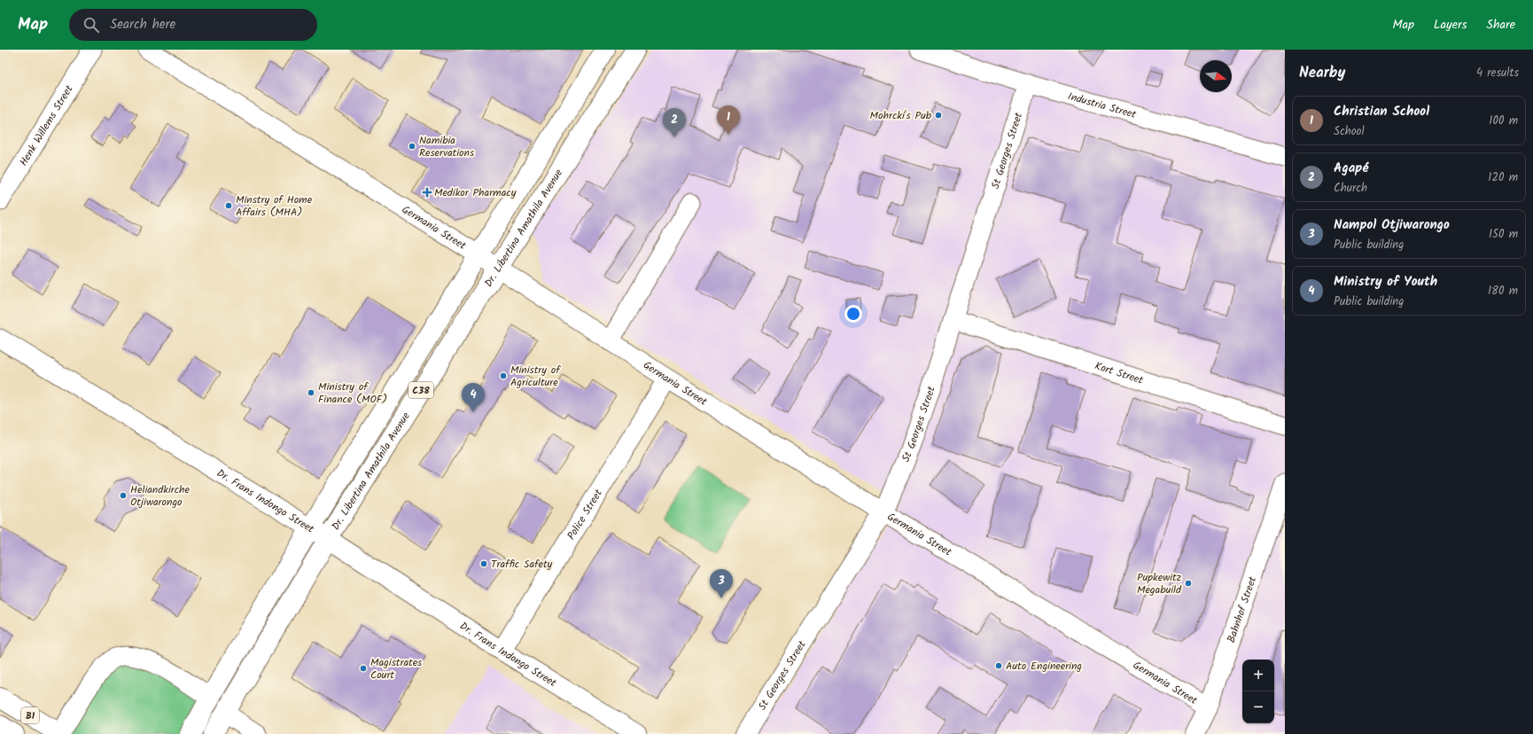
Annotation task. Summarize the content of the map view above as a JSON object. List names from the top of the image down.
{
  "streets": {
    "main road": ["Dr. Libertina Amathila Avenue", "C38", "B1"],
    "street": [
      "Industria Street",
      "Henk Willems Street",
      "St Georges Street",
      "Germania Street",
      "Kort Street",
      "Dr. Frans Indongo Street",
      "Police Street",
      "Bahnhof Street"
    ]
  },
  "crossings": [
    ["Industria Street", "St Georges Street"],
    ["St Georges Street", "Germania Street"],
    ["St Georges Street", "Kort Street"],
    ["Germania Street", "Dr. Libertina Amathila Avenue"],
    ["Germania Street", "Police Street"],
    ["Germania Street", "Bahnhof Street"],
    ["Dr. Libertina Amathila Avenue", "Dr. Frans Indongo Street"],
    ["Dr. Frans Indongo Street", "Police Street"]
  ],
  "places": {
    "other": [
      "Mohrcki's Pub",
      "Namibia Reservations",
      "Minstry of Home Affairs (MHA)",
      "Ministry of Agriculture",
      "Ministry of Finance (MOF)",
      "Heliandkirche Otjiwarongo",
      "Traffic Safety",
      "Pupkewitz Megabuild",
      "Auto Engineering",
      "Magistrates Court"
    ],
    "health": ["Medikor Pharmacy"]
  },
  "north": "right",
  "page": {
    "header": "Map",
    "search": "Search here",
    "nav": ["Map", "Layers", "Share"],
    "heading": ["Nearby", "4 results"],
    "list": [
      {
        "mark": "1",
        "name": "Christian School",
        "note": "School",
        "value": "100 m"
      },
      {
        "mark": "2",
        "name": "Agapé",
        "note": "Church",
        "value": "120 m"
      },
      {
        "mark": "3",
        "name": "Nampol Otjiwarongo",
        "note": "Public building",
        "value": "150 m"
      },
      {
        "mark": "4",
        "name": "Ministry of Youth",
        "note": "Public building",
        "value": "180 m"
      }
    ],
    "pins": [
      "1",
      "2",
      "4",
      "3"
    ],
    "map_buttons": ["+", "−"]
  }
}
